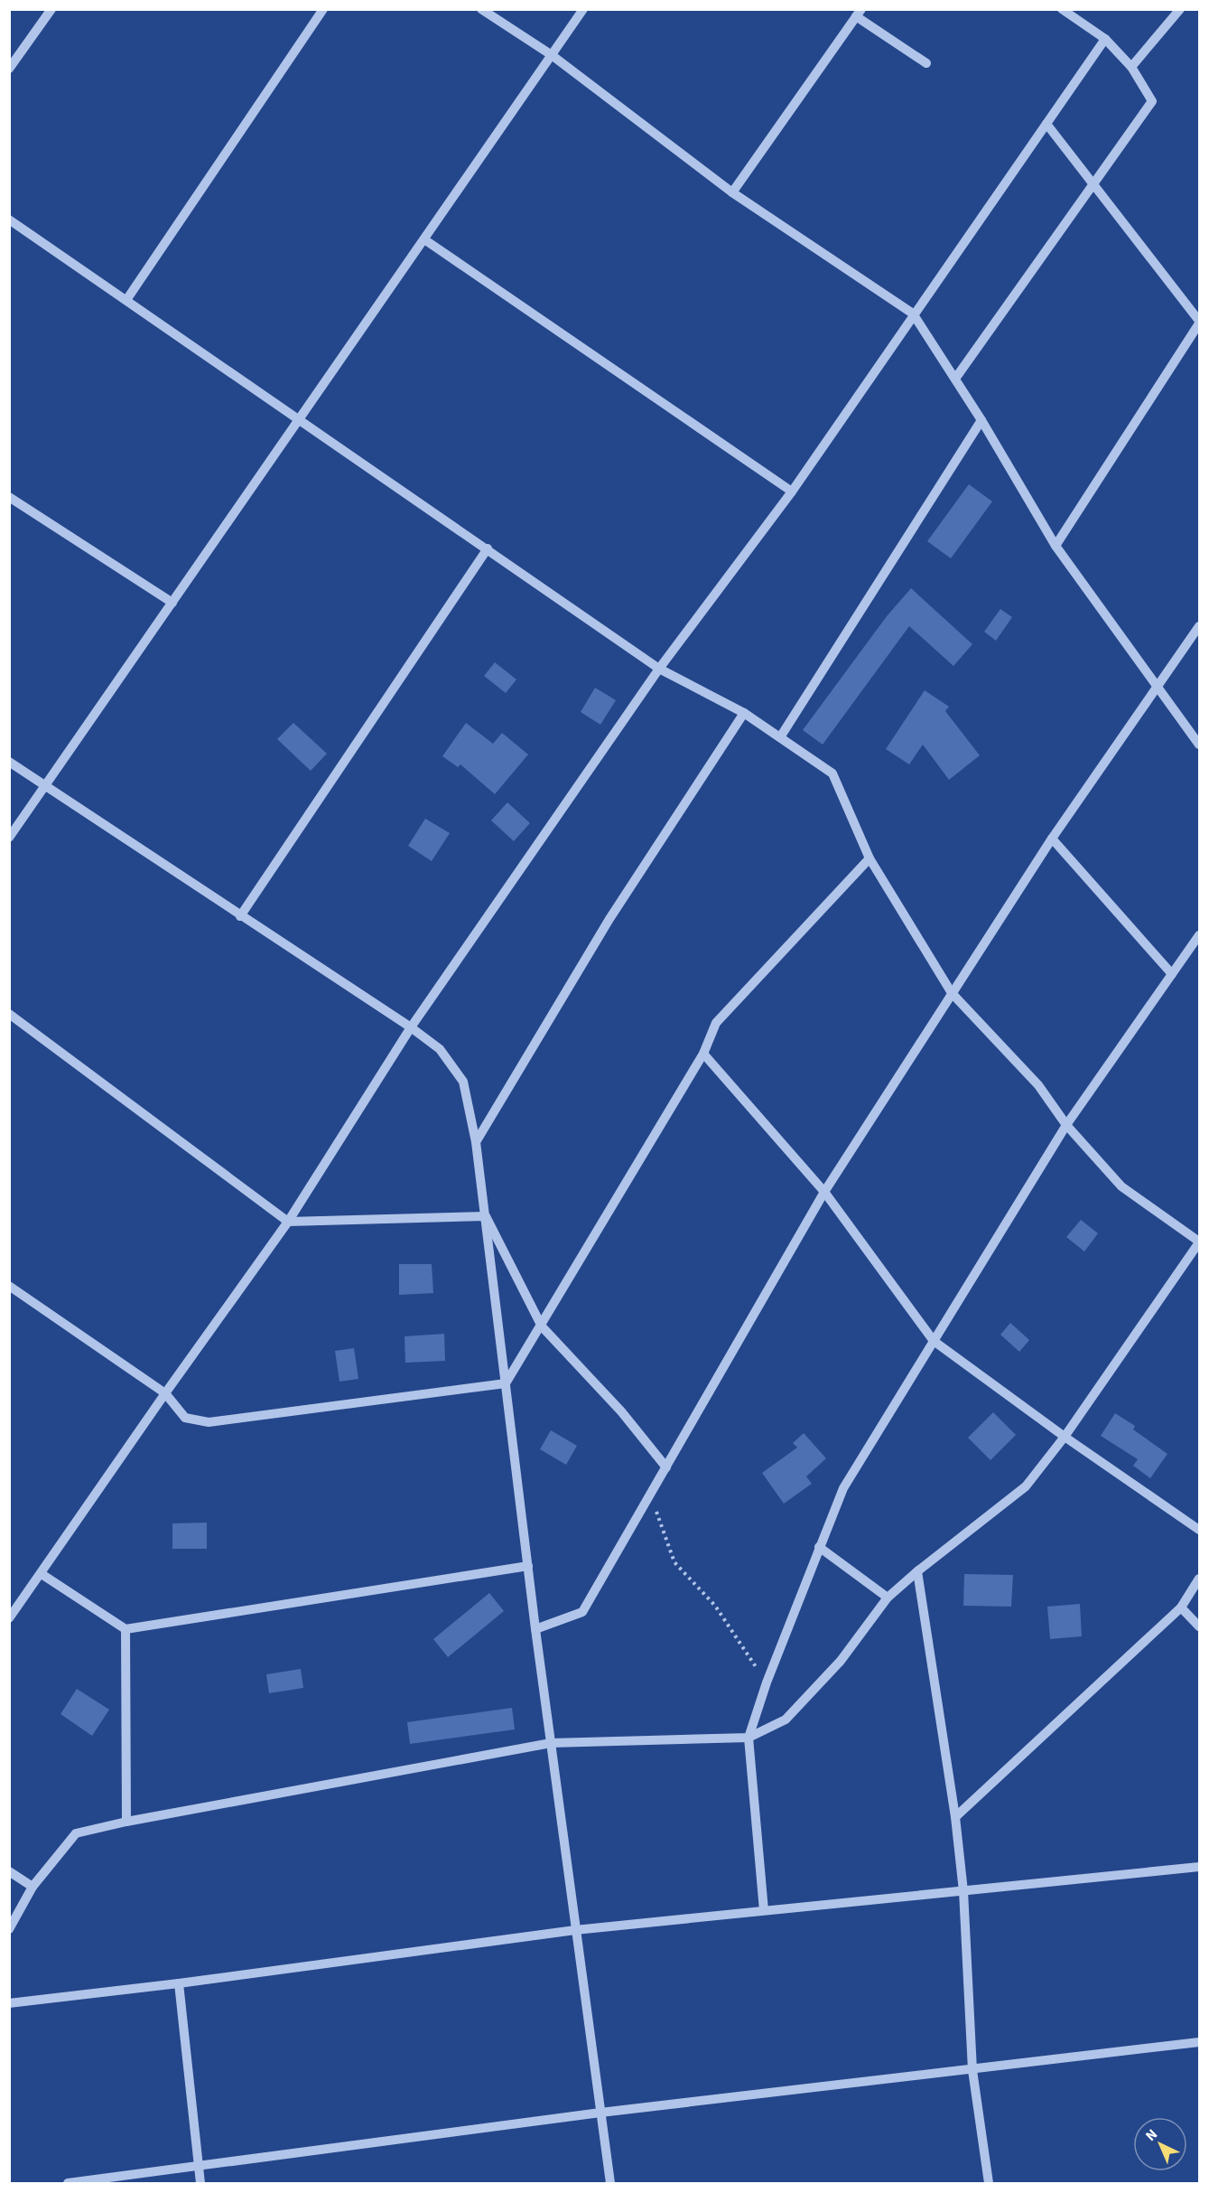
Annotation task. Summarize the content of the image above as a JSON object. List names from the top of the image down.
{
  "north": "top left"
}
